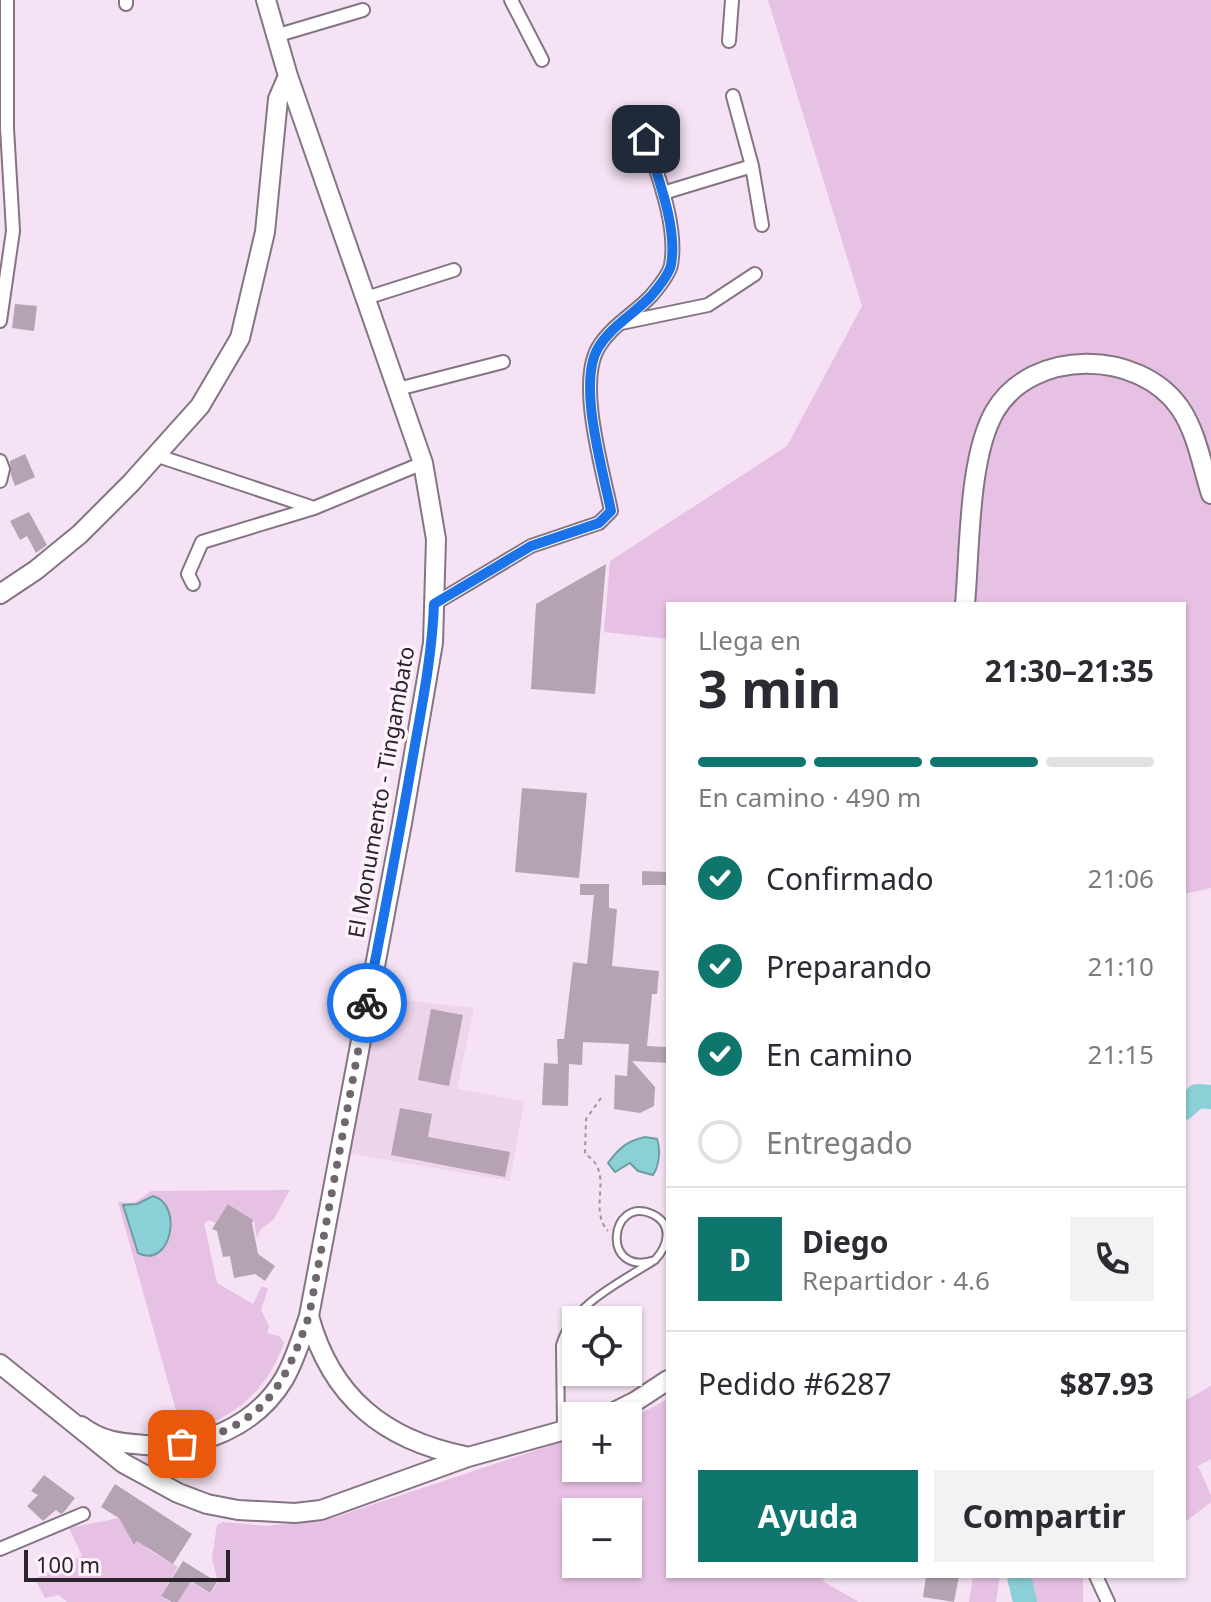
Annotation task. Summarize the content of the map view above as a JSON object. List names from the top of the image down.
{
  "streets": {
    "main road": ["El Monumento - Tingambato"]
  },
  "scale_bar": "100 m",
  "page": {
    "heading": ["3 min", "Llega en", "21:30–21:35"],
    "panel": [
      "Diego",
      "Repartidor · 4.6",
      "Pedido #6287",
      "$87.93"
    ],
    "bar": "En camino · 490 m",
    "list": [
      ["Confirmado", "21:06"],
      ["Preparando", "21:10"],
      ["En camino", "21:15"],
      "Entregado"
    ],
    "round": "D",
    "map_buttons": ["+", "−"],
    "buttons": ["Ayuda", "Compartir"],
    "scale": "100 m"
  }
}
